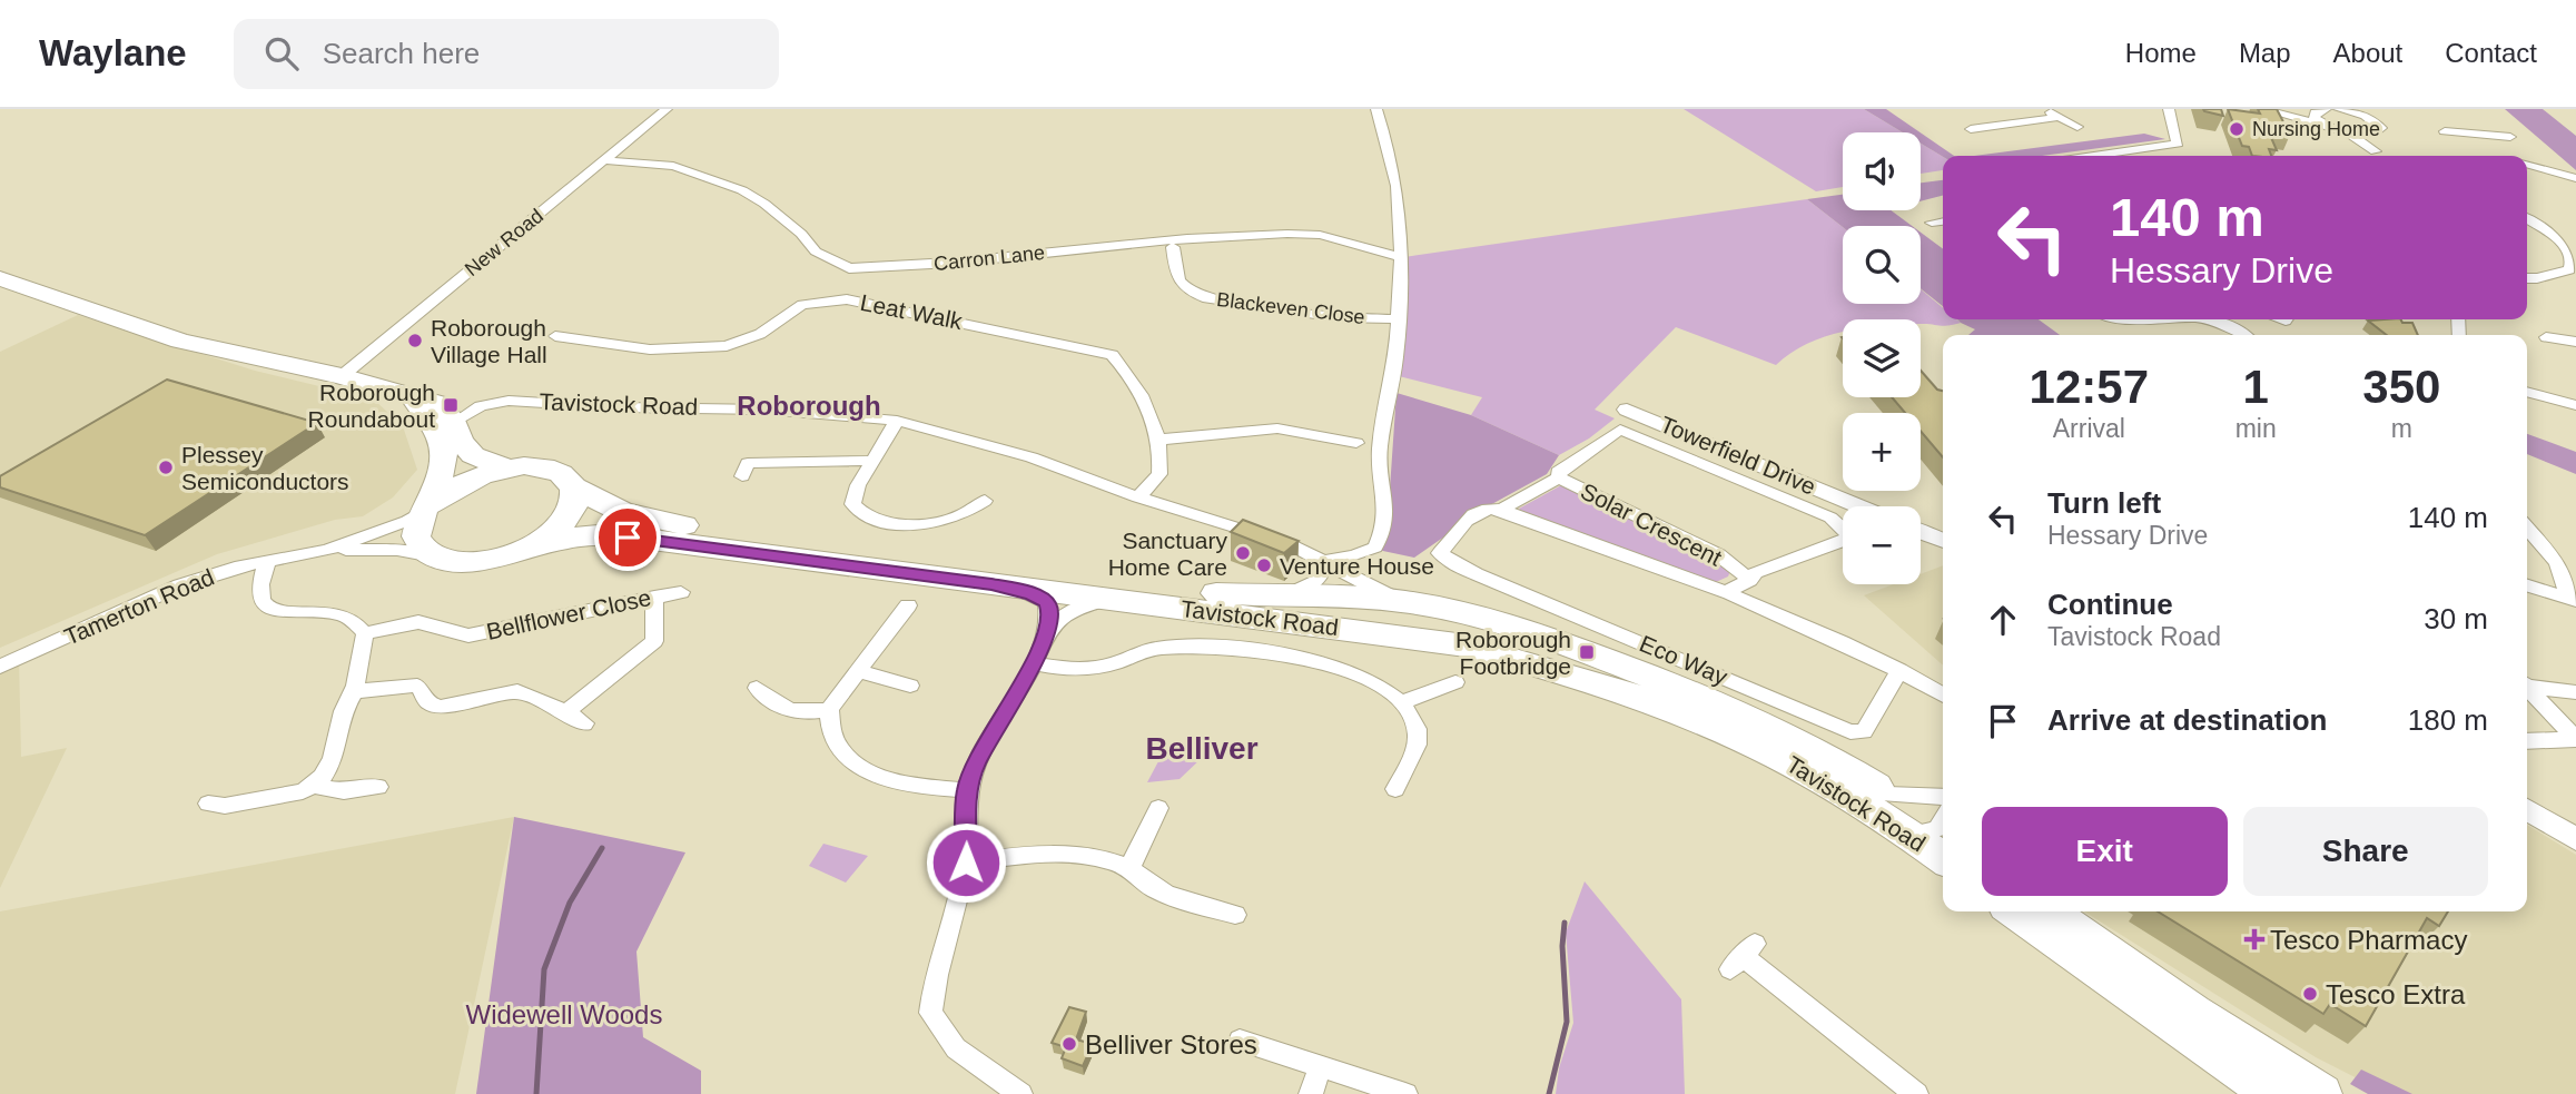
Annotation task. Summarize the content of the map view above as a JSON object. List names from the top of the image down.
{
  "streets": {
    "highway": ["Tavistock Road"],
    "street": [
      "New Road",
      "Carron Lane",
      "Blackeven Close",
      "Leat Walk",
      "Towerfield Drive",
      "Solar Crescent",
      "Tamerton Road",
      "Bellflower Close",
      "Eco Way"
    ]
  },
  "crossings": [
    ["New Road", "Carron Lane"],
    ["New Road", "Tavistock Road"],
    ["Leat Walk", "Tavistock Road"],
    ["Tavistock Road", "Tamerton Road"]
  ],
  "districts": ["Roborough", "Belliver"],
  "parks": ["Widewell Woods"],
  "places": {
    "other": [
      "Nursing Home",
      "Roborough Village Hall",
      "Plessey Semiconductors",
      "Sanctuary Home Care",
      "Venture House",
      "Tesco Extra",
      "Belliver Stores"
    ],
    "transit": ["Roborough Roundabout", "Roborough Footbridge"],
    "health": ["Tesco Pharmacy"]
  },
  "page": {
    "header": "Waylane",
    "search": "Search here",
    "nav": [
      "Home",
      "Map",
      "About",
      "Contact"
    ],
    "map_buttons": ["+", "−"],
    "turn": ["140 m", "Hessary Drive"],
    "eta": [
      "12:57",
      "Arrival",
      "1",
      "min",
      "350",
      "m"
    ],
    "list": [
      {
        "name": "Turn left",
        "note": "Hessary Drive",
        "value": "140 m"
      },
      {
        "name": "Continue",
        "note": "Tavistock Road",
        "value": "30 m"
      },
      {
        "name": "Arrive at destination",
        "value": "180 m"
      }
    ],
    "buttons": ["Exit", "Share"]
  }
}
